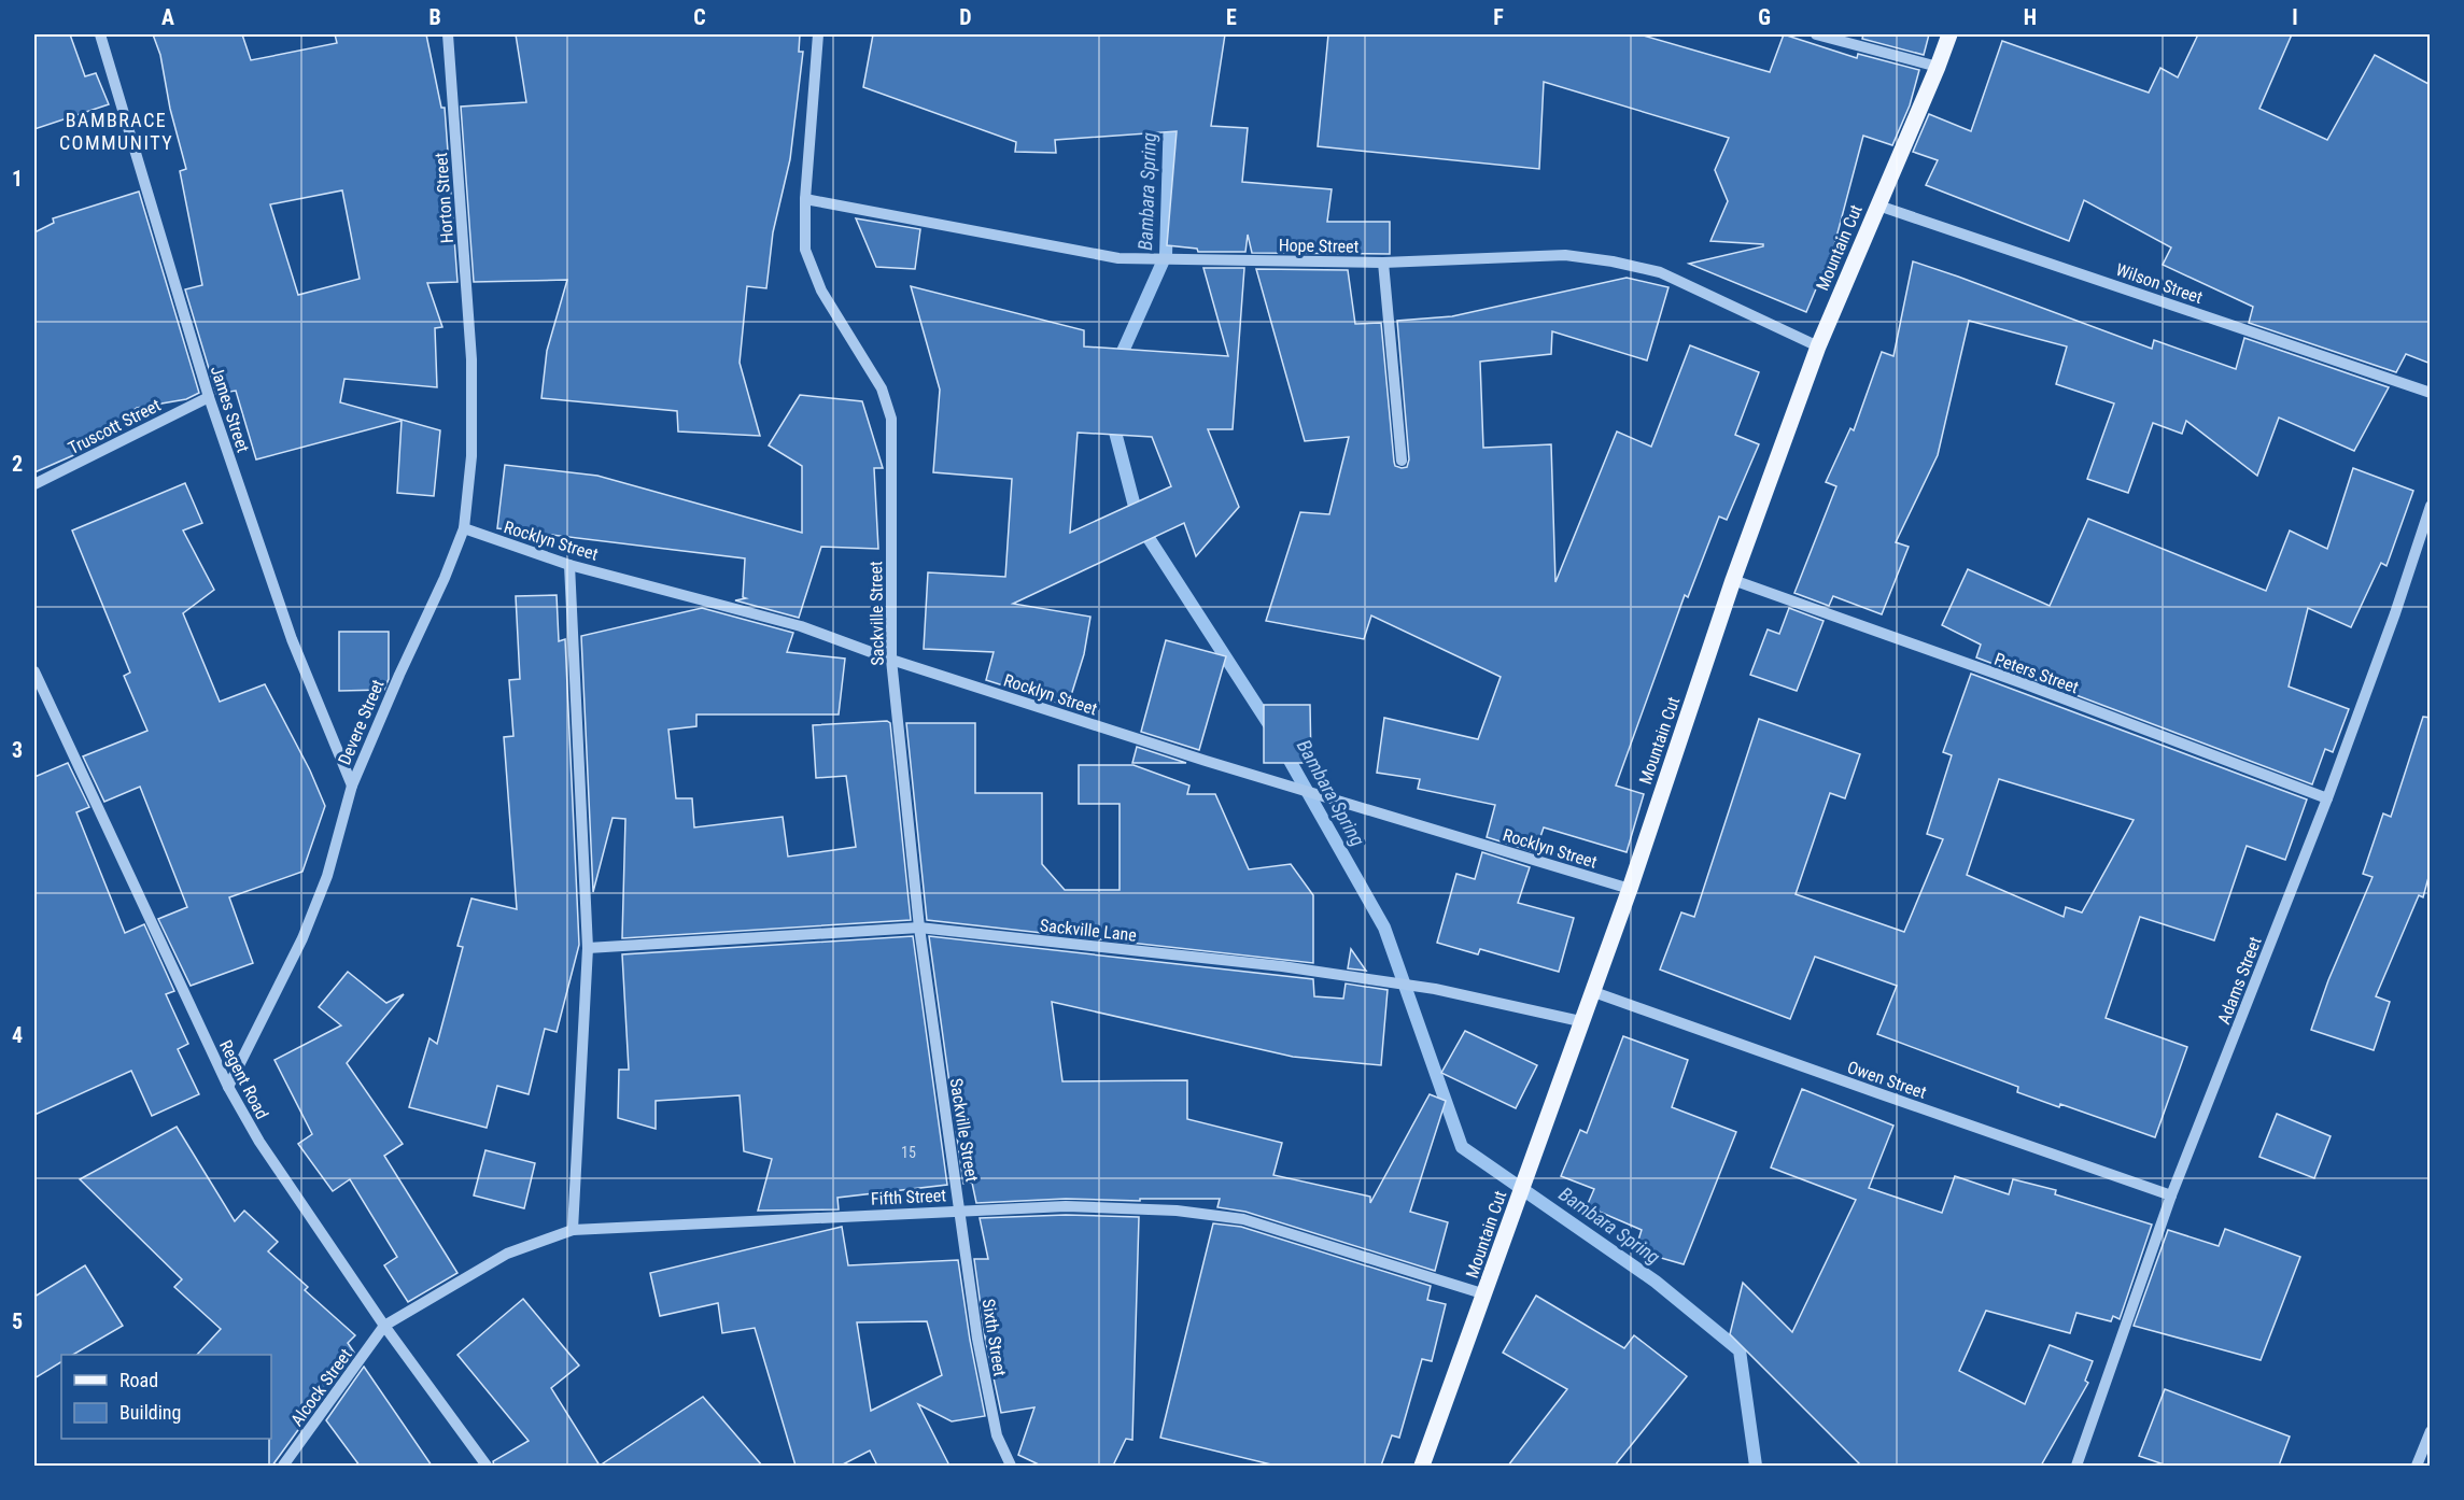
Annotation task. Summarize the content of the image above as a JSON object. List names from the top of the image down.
{
  "streets": {
    "main road": ["Mountain Cut"],
    "street": [
      "Horton Street",
      "Hope Street",
      "Wilson Street",
      "James Street",
      "Truscott Street",
      "Rocklyn Street",
      "Sackville Street",
      "Peters Street",
      "Devere Street",
      "Sackville Lane",
      "Adams Street",
      "Regent Road",
      "Owen Street",
      "Fifth Street",
      "Sixth Street",
      "Alcock Street"
    ]
  },
  "crossings": [
    ["Horton Street", "Devere Street"],
    ["Hope Street", "Mountain Cut"],
    ["Hope Street", "Sackville Street"],
    ["Mountain Cut", "Wilson Street"],
    ["Mountain Cut", "Rocklyn Street"],
    ["Mountain Cut", "Peters Street"],
    ["Mountain Cut", "Sackville Lane"],
    ["Mountain Cut", "Owen Street"],
    ["Mountain Cut", "Fifth Street"],
    ["James Street", "Truscott Street"],
    ["James Street", "Devere Street"],
    ["Rocklyn Street", "Sackville Street"],
    ["Rocklyn Street", "Devere Street"],
    ["Sackville Street", "Sackville Lane"],
    ["Sackville Street", "Fifth Street"],
    ["Sackville Street", "Sixth Street"],
    ["Peters Street", "Adams Street"],
    ["Devere Street", "Regent Road"],
    ["Adams Street", "Owen Street"],
    ["Regent Road", "Fifth Street"],
    ["Regent Road", "Alcock Street"],
    ["Fifth Street", "Sixth Street"],
    ["Fifth Street", "Alcock Street"]
  ],
  "districts": ["BAMBRACE COMMUNITY"],
  "water": ["Bambara Spring"],
  "house_numbers": ["15"],
  "legend": ["Road", "Building"],
  "grid": {
    "columns": [
      "A",
      "B",
      "C",
      "D",
      "E",
      "F",
      "G",
      "H",
      "I"
    ],
    "rows": [
      "1",
      "2",
      "3",
      "4",
      "5"
    ]
  }
}
